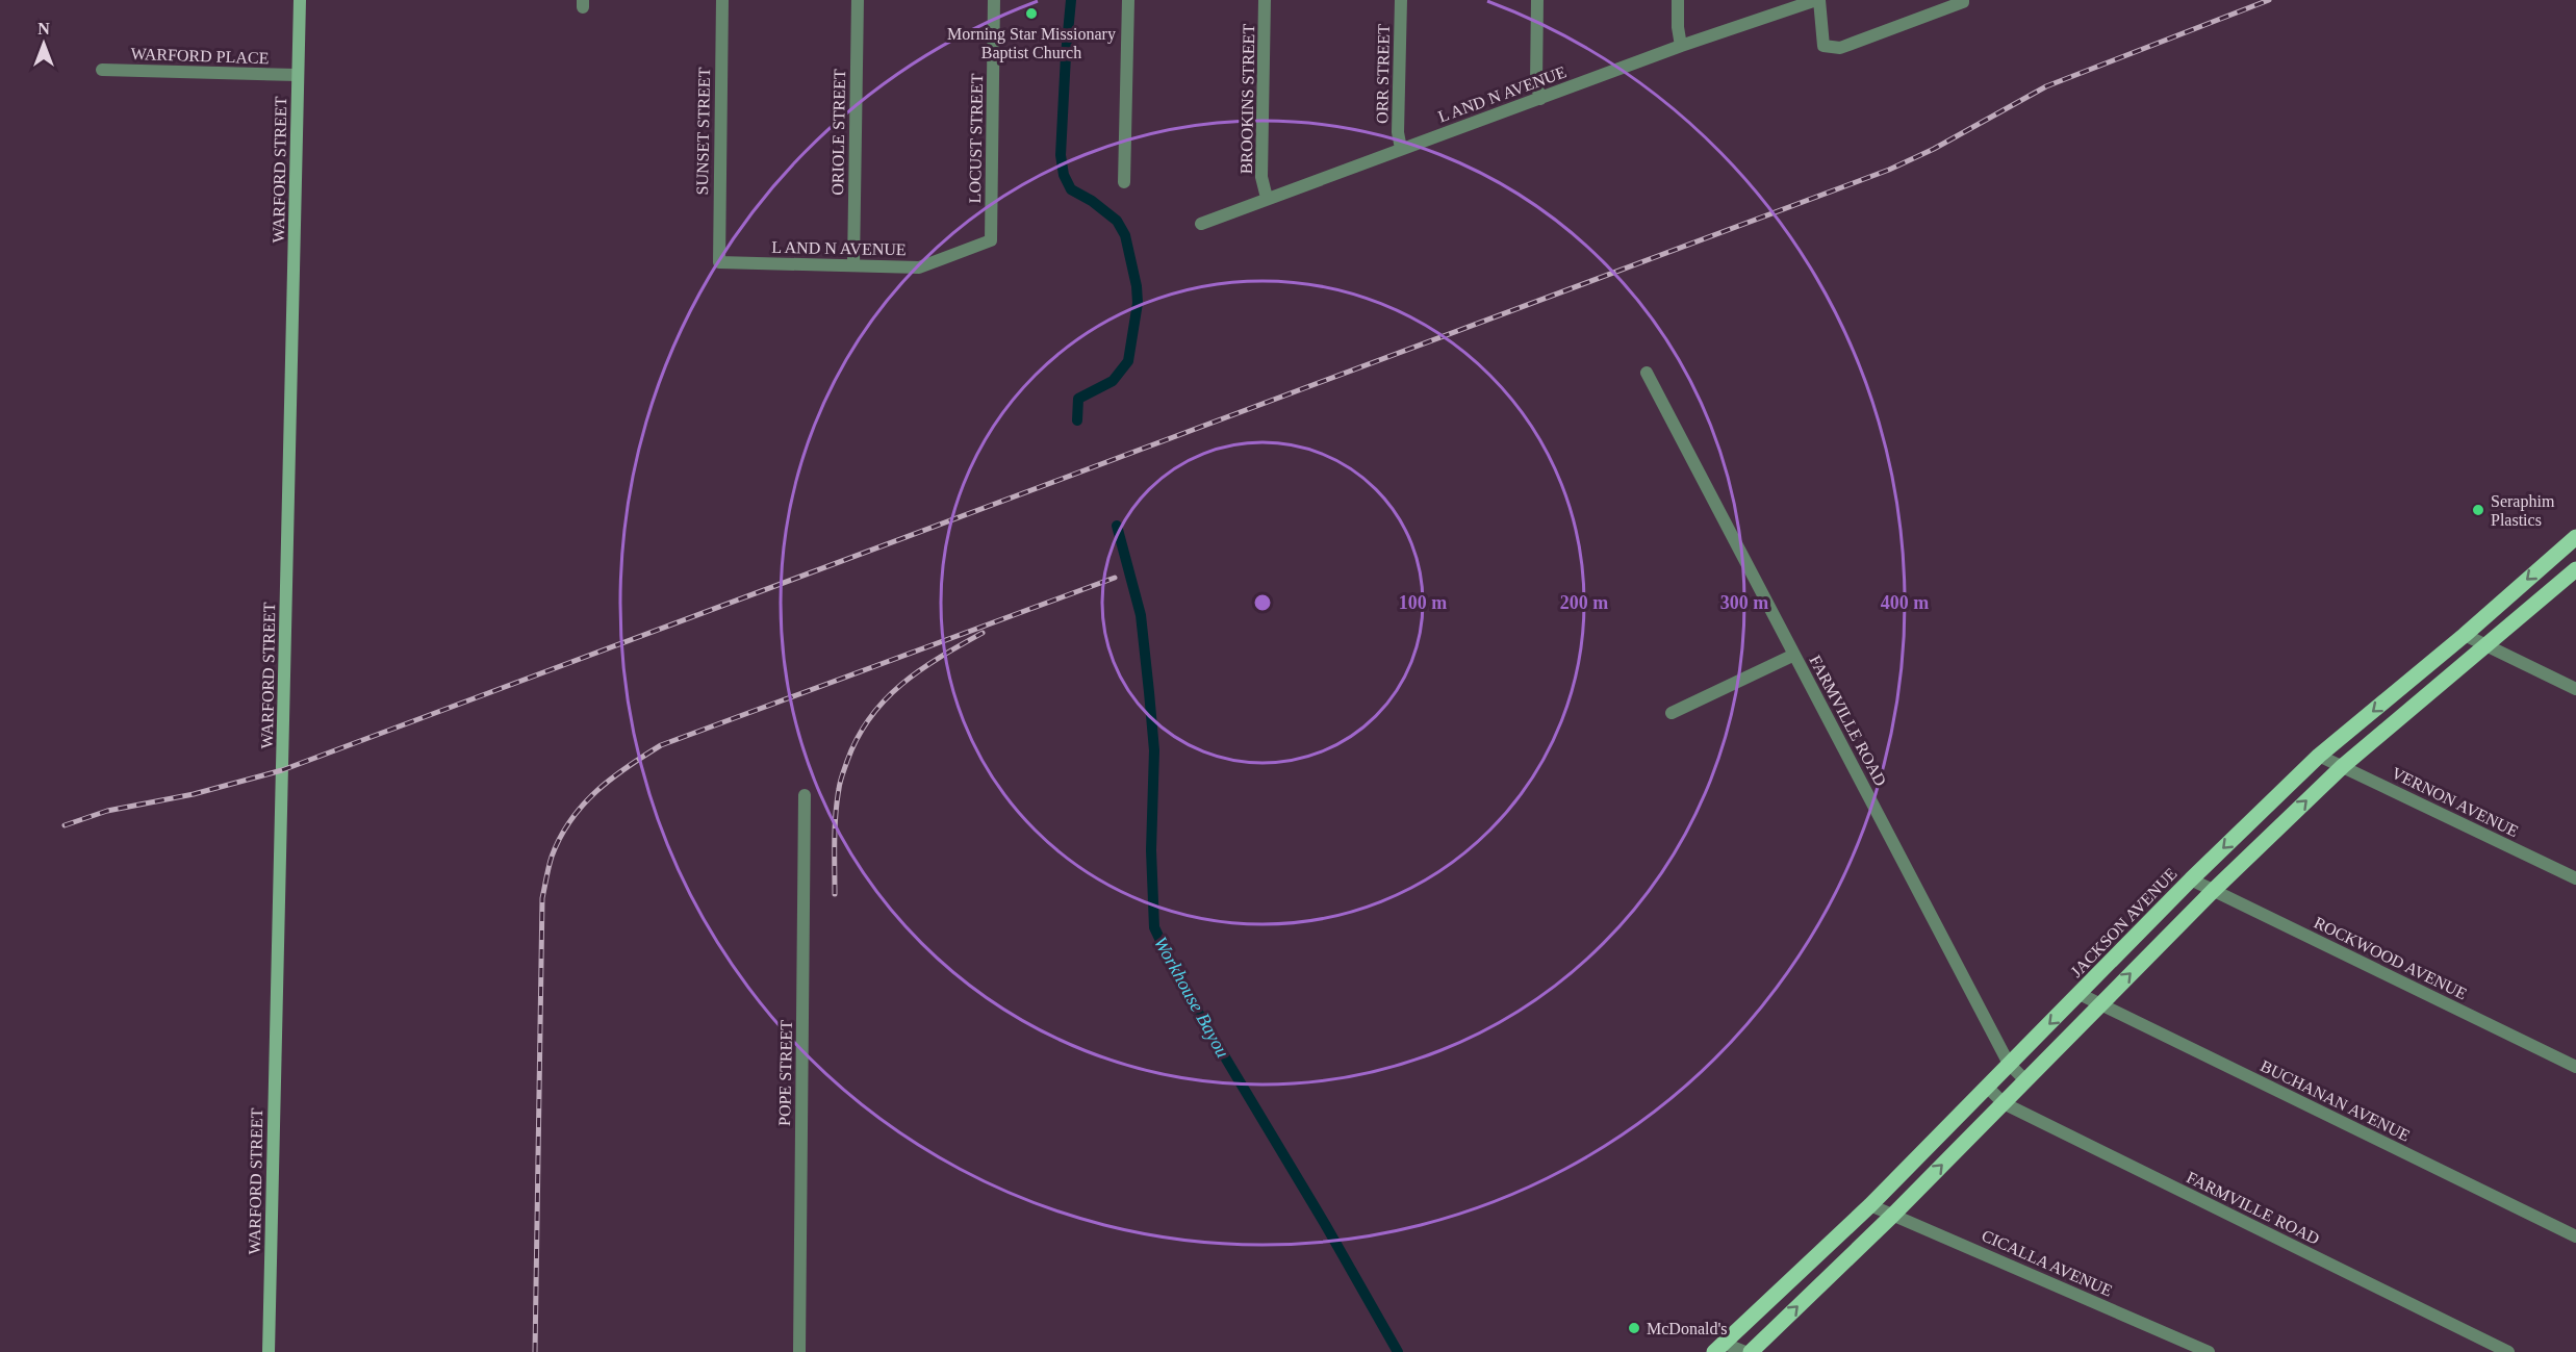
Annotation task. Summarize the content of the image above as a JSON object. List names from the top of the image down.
{
  "streets": {
    "main road": ["WARFORD STREET", "JACKSON AVENUE"],
    "street": [
      "WARFORD PLACE",
      "ORR STREET",
      "L AND N AVENUE",
      "BROOKINS STREET",
      "SUNSET STREET",
      "ORIOLE STREET",
      "LOCUST STREET",
      "FARMVILLE ROAD",
      "VERNON AVENUE",
      "ROCKWOOD AVENUE",
      "POPE STREET",
      "BUCHANAN AVENUE",
      "CICALLA AVENUE"
    ]
  },
  "crossings": [
    ["WARFORD PLACE", "WARFORD STREET"],
    ["ORR STREET", "L AND N AVENUE"],
    ["L AND N AVENUE", "BROOKINS STREET"],
    ["L AND N AVENUE", "SUNSET STREET"],
    ["L AND N AVENUE", "ORIOLE STREET"],
    ["L AND N AVENUE", "LOCUST STREET"],
    ["FARMVILLE ROAD", "JACKSON AVENUE"],
    ["VERNON AVENUE", "JACKSON AVENUE"],
    ["JACKSON AVENUE", "ROCKWOOD AVENUE"],
    ["JACKSON AVENUE", "BUCHANAN AVENUE"],
    ["JACKSON AVENUE", "CICALLA AVENUE"]
  ],
  "water": ["Workhouse Bayou"],
  "places": ["Morning Star Missionary Baptist Church", "Seraphim Plastics", "McDonald's"],
  "north": "top",
  "rings": [
    "100 m",
    "200 m",
    "300 m",
    "400 m"
  ]
}
